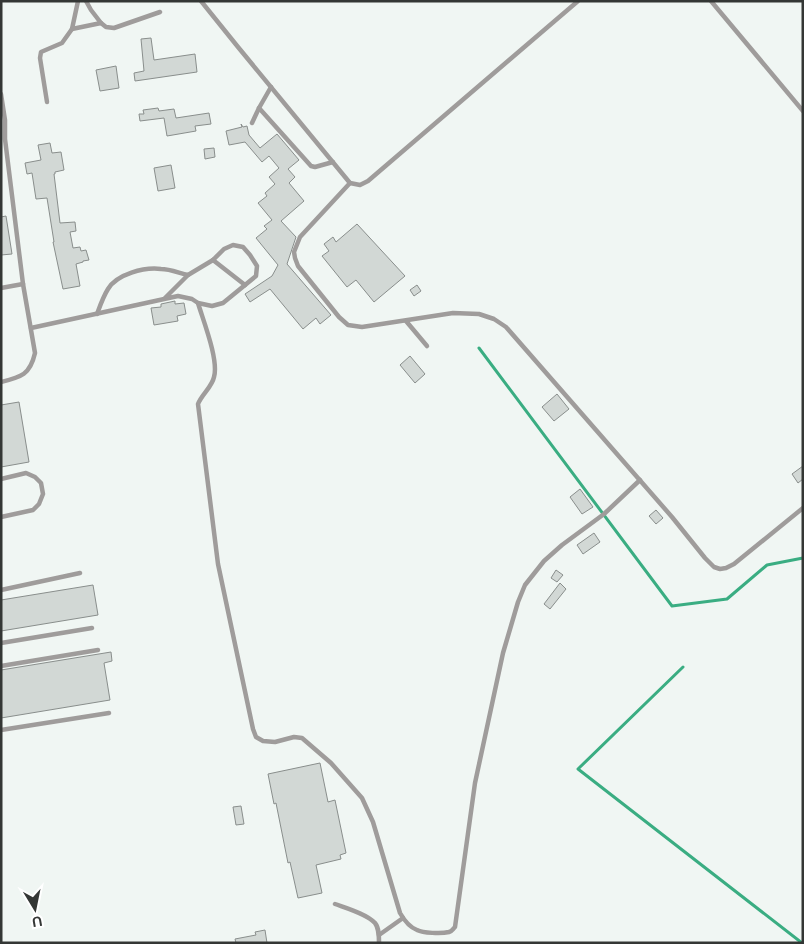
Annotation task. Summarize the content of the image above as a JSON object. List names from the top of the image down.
{
  "north": "bottom"
}
